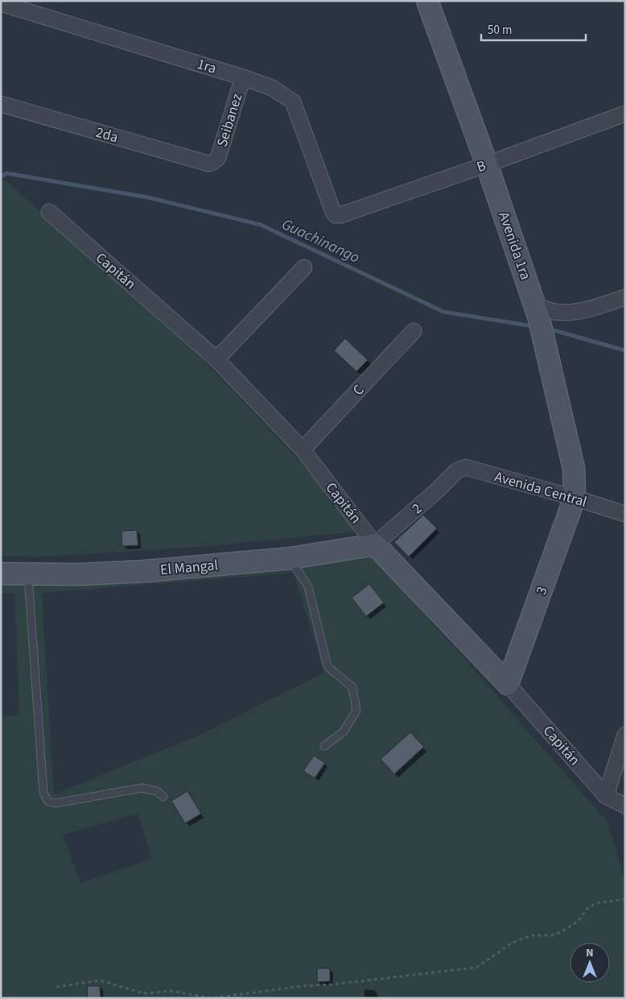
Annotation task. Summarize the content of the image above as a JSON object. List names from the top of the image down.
{
  "streets": {
    "street": [
      "1ra",
      "Seibanez",
      "2da",
      "B",
      "Avenida 1ra",
      "Capitán",
      "C",
      "Avenida Central",
      "2",
      "El Mangal",
      "3"
    ]
  },
  "crossings": [
    ["1ra", "Seibanez"],
    ["1ra", "B"],
    ["Seibanez", "2da"],
    ["B", "Avenida 1ra"],
    ["Avenida 1ra", "Avenida Central"],
    ["Avenida 1ra", "3"],
    ["Capitán", "C"],
    ["Capitán", "2"],
    ["Capitán", "El Mangal"],
    ["Capitán", "3"],
    ["Avenida Central", "2"],
    ["Avenida Central", "3"],
    ["2", "El Mangal"]
  ],
  "water": ["Guachinango"],
  "scale_bar": "50 m",
  "north": "top"
}
